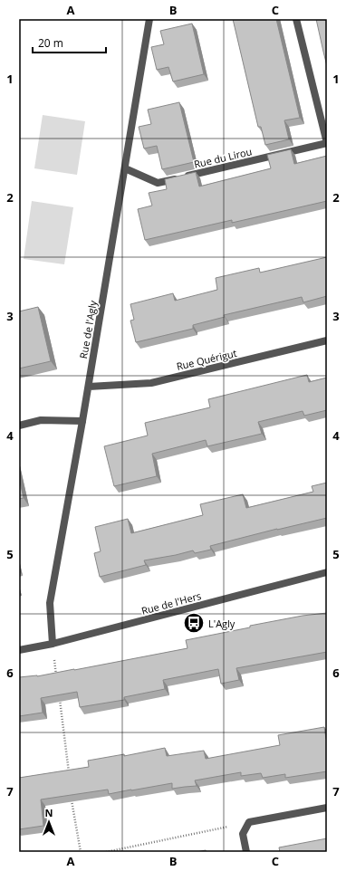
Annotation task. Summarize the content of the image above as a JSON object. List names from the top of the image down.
{
  "streets": {
    "street": [
      "Rue du Lirou",
      "Rue de l'Agly",
      "Rue Quérigut",
      "Rue de l'Hers"
    ]
  },
  "crossings": [
    ["Rue du Lirou", "Rue de l'Agly"],
    ["Rue de l'Agly", "Rue Quérigut"],
    ["Rue de l'Agly", "Rue de l'Hers"]
  ],
  "places": {
    "bus stop": ["L'Agly"]
  },
  "scale_bar": "20 m",
  "north": "top",
  "grid": {
    "columns": ["A", "B", "C"],
    "rows": [
      "1",
      "2",
      "3",
      "4",
      "5",
      "6",
      "7"
    ]
  }
}
